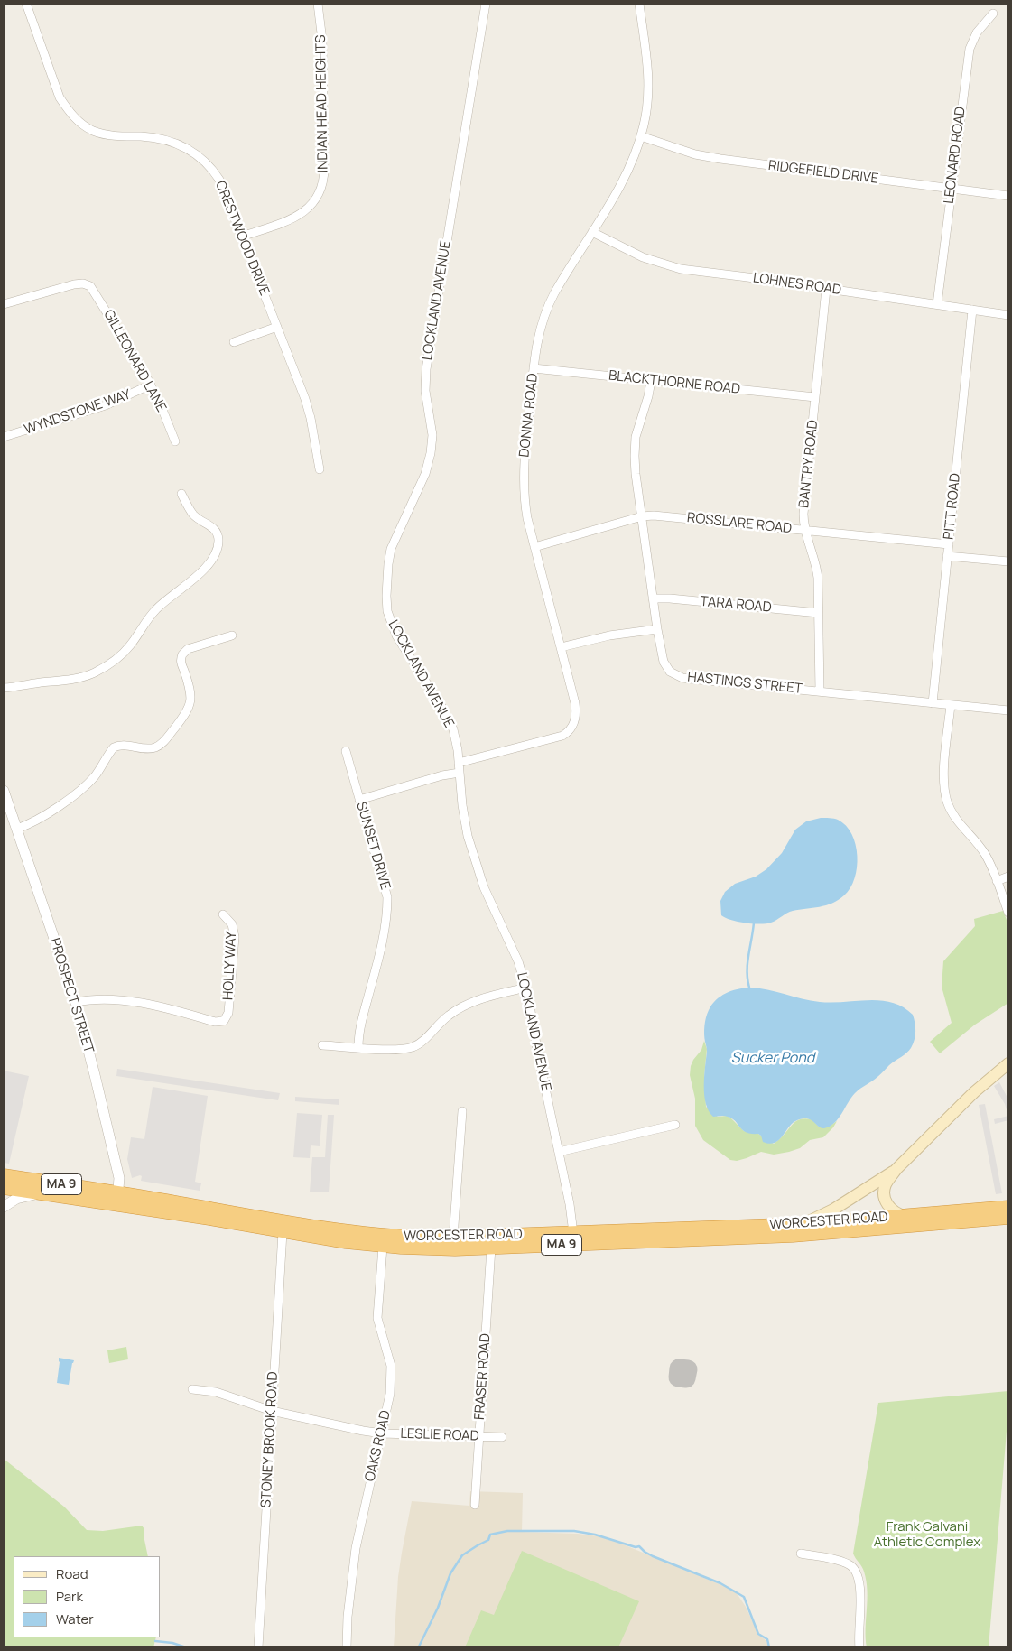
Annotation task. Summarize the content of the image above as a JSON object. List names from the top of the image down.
{
  "streets": {
    "highway": ["MA 9", "WORCESTER ROAD"],
    "street": [
      "INDIAN HEAD HEIGHTS",
      "LEONARD ROAD",
      "RIDGEFIELD DRIVE",
      "CRESTWOOD DRIVE",
      "LOHNES ROAD",
      "LOCKLAND AVENUE",
      "GILLEONARD LANE",
      "BLACKTHORNE ROAD",
      "WYNDSTONE WAY",
      "DONNA ROAD",
      "BANTRY ROAD",
      "PITT ROAD",
      "ROSSLARE ROAD",
      "TARA ROAD",
      "HASTINGS STREET",
      "SUNSET DRIVE",
      "HOLLY WAY",
      "PROSPECT STREET",
      "FRASER ROAD",
      "LESLIE ROAD",
      "STONEY BROOK ROAD",
      "OAKS ROAD"
    ]
  },
  "crossings": [
    ["INDIAN HEAD HEIGHTS", "CRESTWOOD DRIVE"],
    ["LEONARD ROAD", "RIDGEFIELD DRIVE"],
    ["LEONARD ROAD", "LOHNES ROAD"],
    ["RIDGEFIELD DRIVE", "DONNA ROAD"],
    ["LOHNES ROAD", "DONNA ROAD"],
    ["LOHNES ROAD", "BANTRY ROAD"],
    ["LOHNES ROAD", "PITT ROAD"],
    ["LOCKLAND AVENUE", "DONNA ROAD"],
    ["LOCKLAND AVENUE", "WORCESTER ROAD"],
    ["GILLEONARD LANE", "WYNDSTONE WAY"],
    ["BLACKTHORNE ROAD", "DONNA ROAD"],
    ["BLACKTHORNE ROAD", "BANTRY ROAD"],
    ["BLACKTHORNE ROAD", "HASTINGS STREET"],
    ["DONNA ROAD", "ROSSLARE ROAD"],
    ["BANTRY ROAD", "ROSSLARE ROAD"],
    ["BANTRY ROAD", "TARA ROAD"],
    ["BANTRY ROAD", "HASTINGS STREET"],
    ["PITT ROAD", "ROSSLARE ROAD"],
    ["PITT ROAD", "HASTINGS STREET"],
    ["ROSSLARE ROAD", "HASTINGS STREET"],
    ["TARA ROAD", "HASTINGS STREET"],
    ["HOLLY WAY", "PROSPECT STREET"],
    ["PROSPECT STREET", "WORCESTER ROAD"],
    ["WORCESTER ROAD", "FRASER ROAD"],
    ["WORCESTER ROAD", "STONEY BROOK ROAD"],
    ["WORCESTER ROAD", "OAKS ROAD"],
    ["FRASER ROAD", "LESLIE ROAD"],
    ["LESLIE ROAD", "STONEY BROOK ROAD"],
    ["LESLIE ROAD", "OAKS ROAD"]
  ],
  "water": ["Sucker Pond"],
  "parks": ["Frank Galvani Athletic Complex"],
  "legend": ["Road", "Park", "Water"]
}
